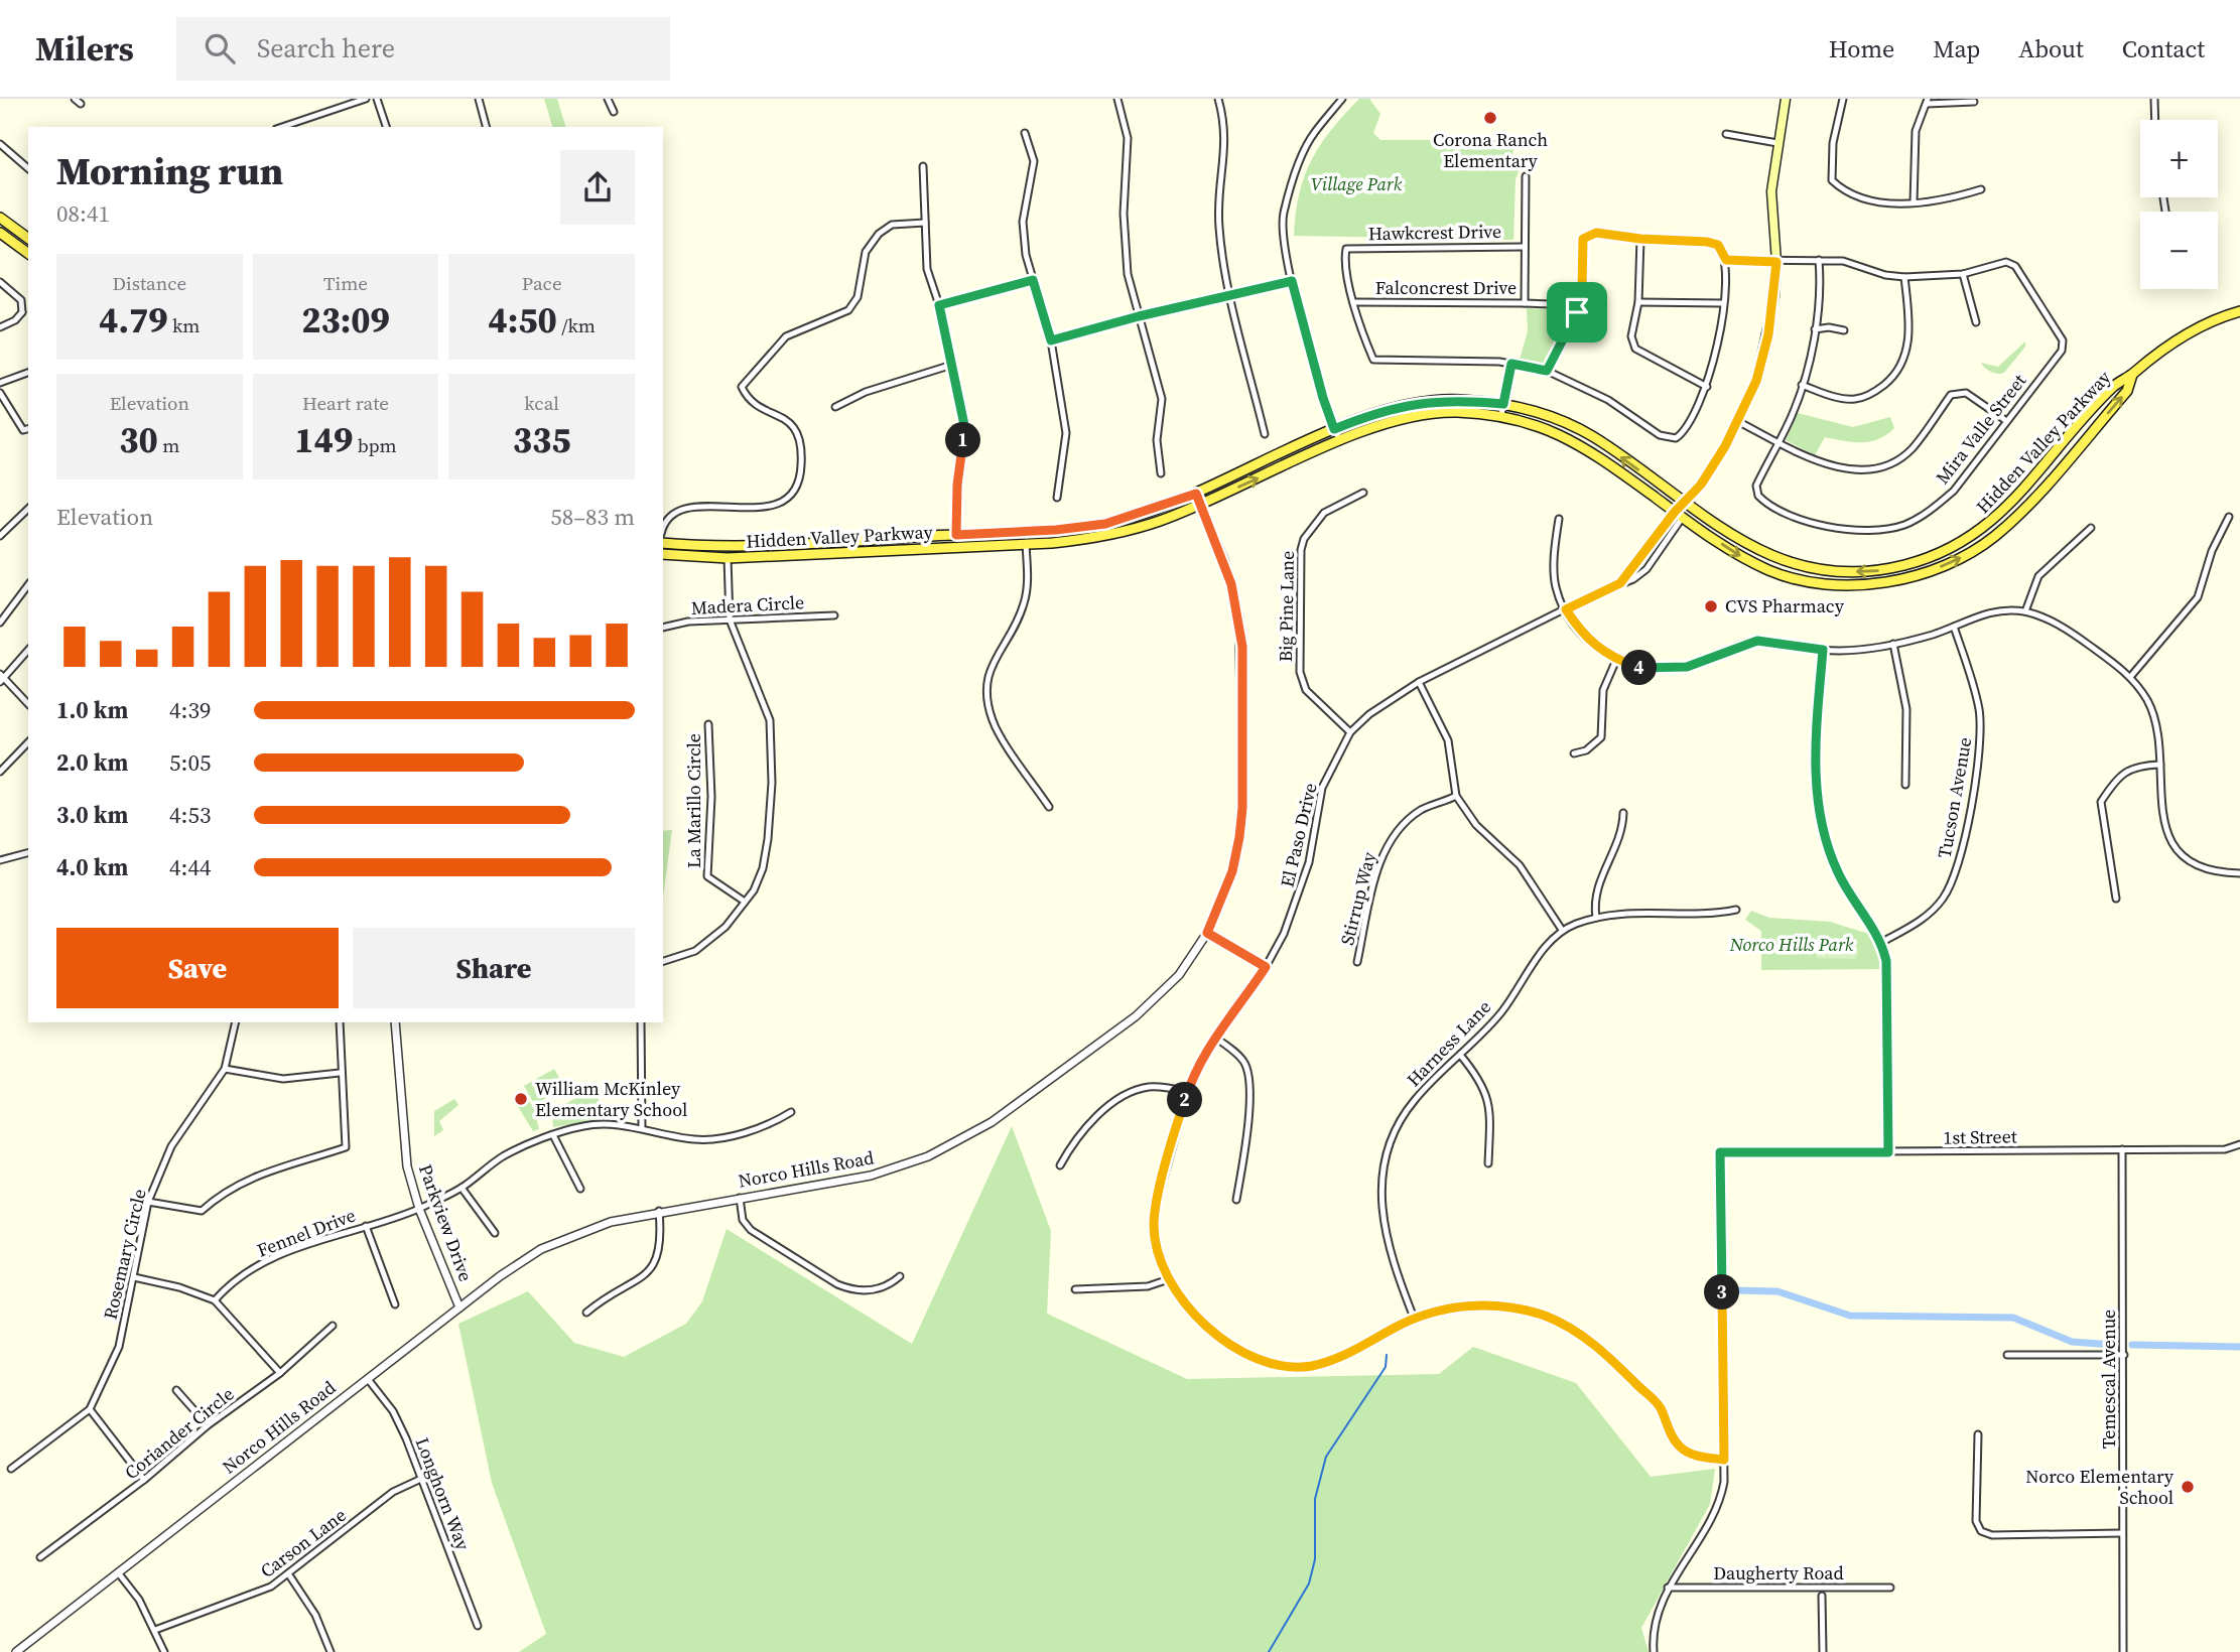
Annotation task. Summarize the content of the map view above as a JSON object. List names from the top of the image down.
{
  "streets": {
    "main road": ["Hidden Valley Parkway"],
    "street": [
      "Hawkcrest Drive",
      "Falconcrest Drive",
      "Mira Valle Street",
      "Madera Circle",
      "Big Pine Lane",
      "Tucson Avenue",
      "La Marillo Circle",
      "El Paso Drive",
      "Stirrup Way",
      "Harness Lane",
      "1st Street",
      "Norco Hills Road",
      "Parkview Drive",
      "Fennel Drive",
      "Rosemary Circle",
      "Temescal Avenue",
      "Coriander Circle",
      "Longhorn Way",
      "Carson Lane",
      "Daugherty Road"
    ]
  },
  "crossings": [
    ["Hawkcrest Drive", "Falconcrest Drive"],
    ["Hidden Valley Parkway", "El Paso Drive"],
    ["Hidden Valley Parkway", "Norco Hills Road"],
    ["Big Pine Lane", "El Paso Drive"],
    ["El Paso Drive", "Harness Lane"],
    ["El Paso Drive", "1st Street"],
    ["1st Street", "Temescal Avenue"],
    ["Norco Hills Road", "Parkview Drive"],
    ["Norco Hills Road", "Longhorn Way"],
    ["Parkview Drive", "Fennel Drive"],
    ["Longhorn Way", "Carson Lane"]
  ],
  "parks": ["Village Park", "Norco Hills Park"],
  "places": [
    "Corona Ranch Elementary",
    "CVS Pharmacy",
    "William McKinley Elementary School",
    "Norco Elementary School"
  ],
  "page": {
    "header": "Milers",
    "search": "Search here",
    "nav": [
      "Home",
      "Map",
      "About",
      "Contact"
    ],
    "map_buttons": ["+", "−"],
    "heading": ["Morning run", "08:41"],
    "stats": [
      ["Distance", "4.79 km"],
      ["Time", "23:09"],
      ["Pace", "4:50 /km"],
      ["Elevation", "30 m"],
      ["Heart rate", "149 bpm"],
      ["kcal", "335"]
    ],
    "pins": [
      "1",
      "4",
      "2",
      "3"
    ],
    "chart": ["Elevation", "58–83 m"],
    "list": [
      {
        "name": "1.0 km",
        "note": "4:39"
      },
      {
        "name": "2.0 km",
        "note": "5:05"
      },
      {
        "name": "3.0 km",
        "note": "4:53"
      },
      {
        "name": "4.0 km",
        "note": "4:44"
      }
    ],
    "buttons": ["Save", "Share"]
  }
}
